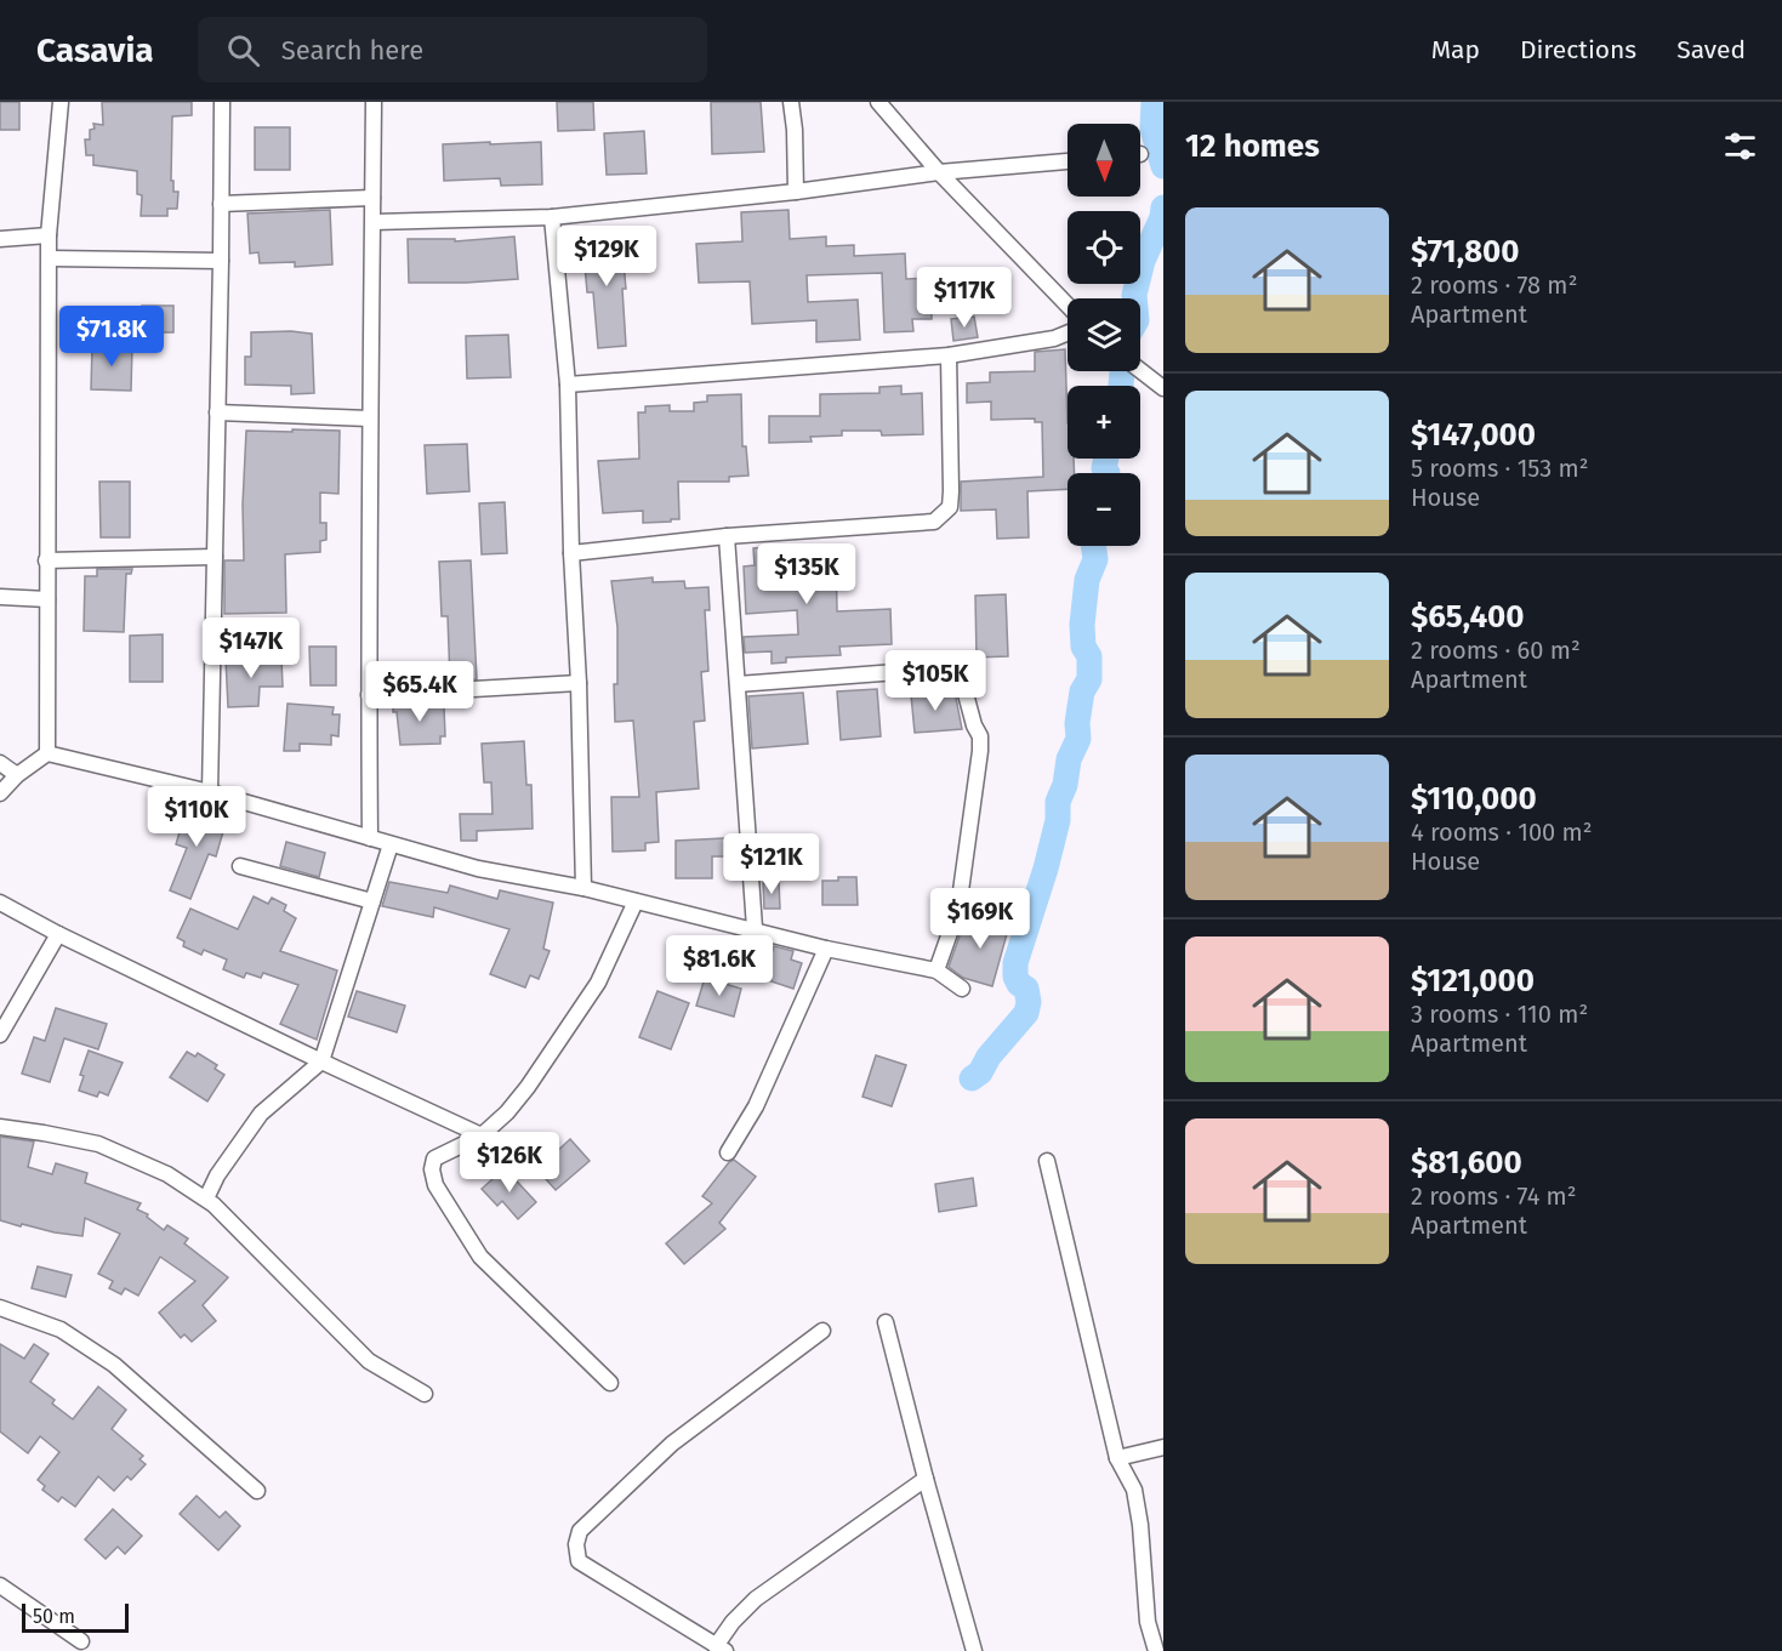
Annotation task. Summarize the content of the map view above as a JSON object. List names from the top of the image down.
{
  "scale_bar": "50 m",
  "north": "bottom",
  "page": {
    "header": "Casavia",
    "search": "Search here",
    "nav": ["Map", "Directions", "Saved"],
    "heading": "12 homes",
    "map_buttons": ["+", "−"],
    "list": [
      {
        "name": "$71,800",
        "note": "2 rooms · 78 m² · Apartment"
      },
      {
        "name": "$147,000",
        "note": "5 rooms · 153 m² · House"
      },
      {
        "name": "$65,400",
        "note": "2 rooms · 60 m² · Apartment"
      },
      {
        "name": "$110,000",
        "note": "4 rooms · 100 m² · House"
      },
      {
        "name": "$121,000",
        "note": "3 rooms · 110 m² · Apartment"
      },
      {
        "name": "$81,600",
        "note": "2 rooms · 74 m² · Apartment"
      }
    ],
    "price": [
      "$129K",
      "$117K",
      "$71.8K",
      "$135K",
      "$147K",
      "$105K",
      "$65.4K",
      "$110K",
      "$121K",
      "$169K",
      "$81.6K",
      "$126K"
    ],
    "scale": "50 m"
  }
}
